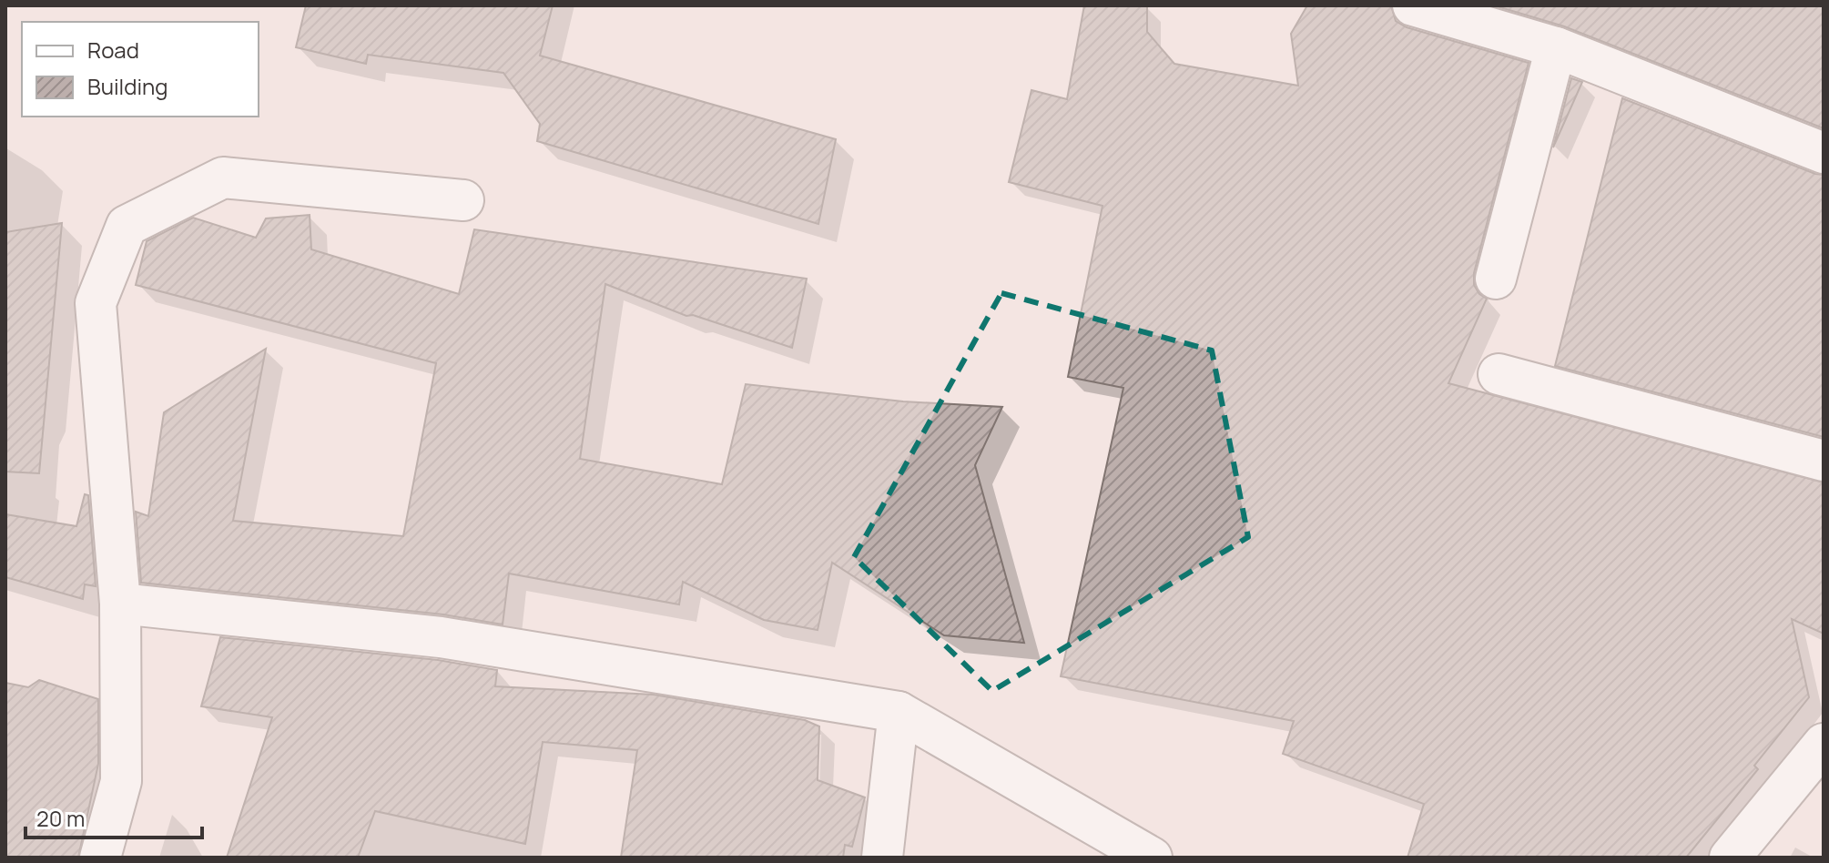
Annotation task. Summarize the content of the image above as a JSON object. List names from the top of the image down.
{
  "legend": ["Road", "Building"],
  "scale_bar": "20 m"
}
